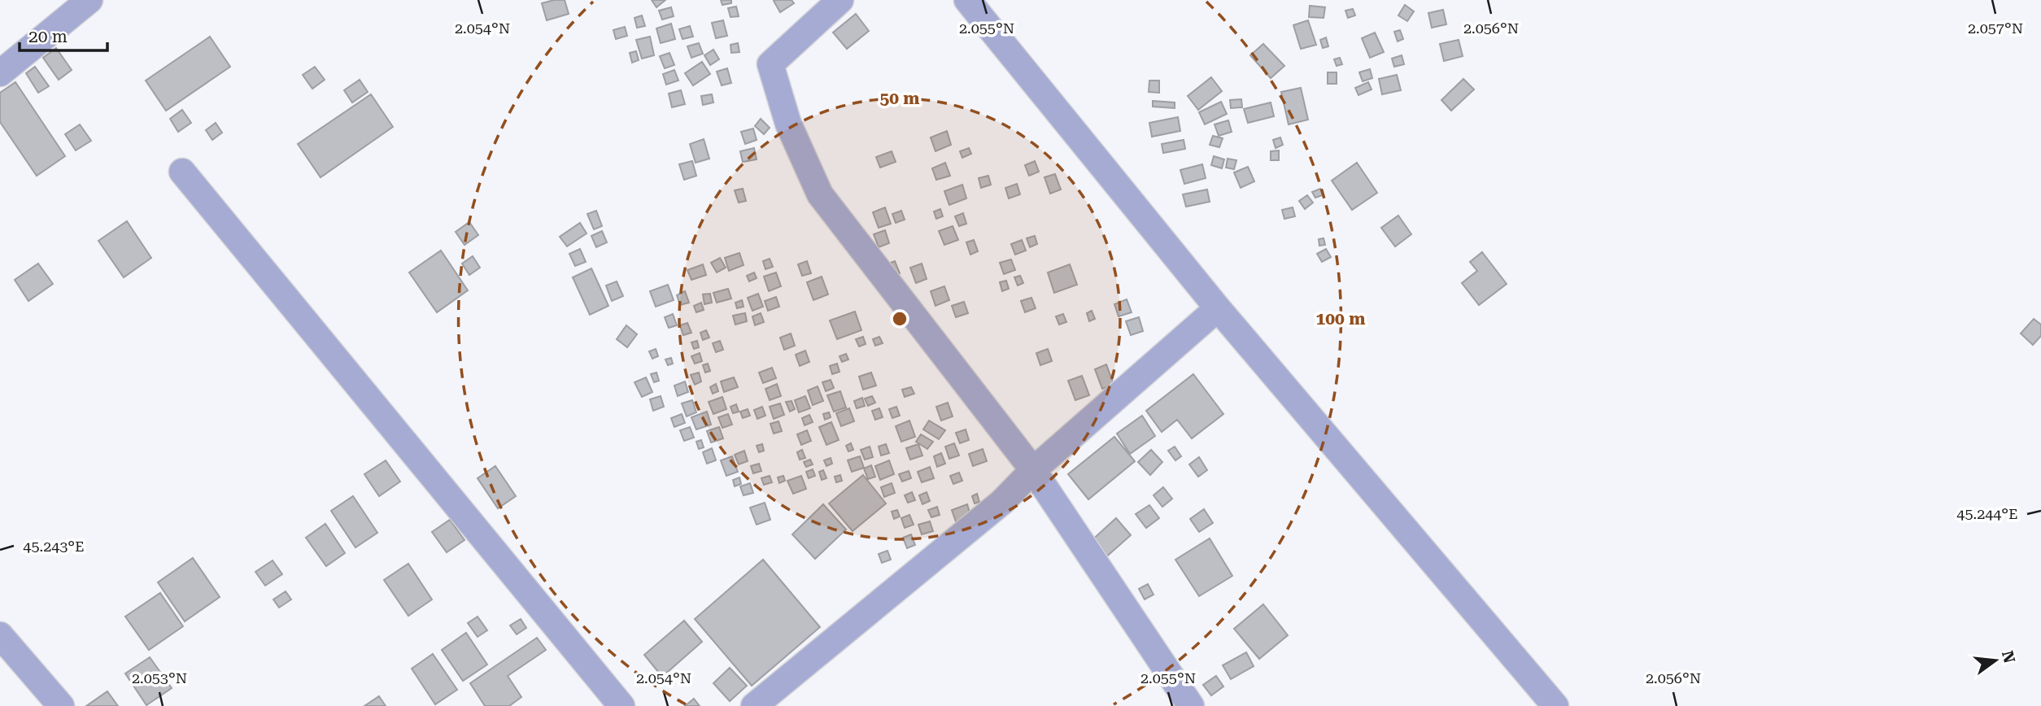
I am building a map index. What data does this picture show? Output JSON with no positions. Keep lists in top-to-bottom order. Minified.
{"scale_bar":"20 m","north":"right","coordinates":["2.054°N","2.055°N","2.056°N","2.057°N","45.244°E","45.243°E","2.053°N"],"rings":["50 m","100 m"]}
